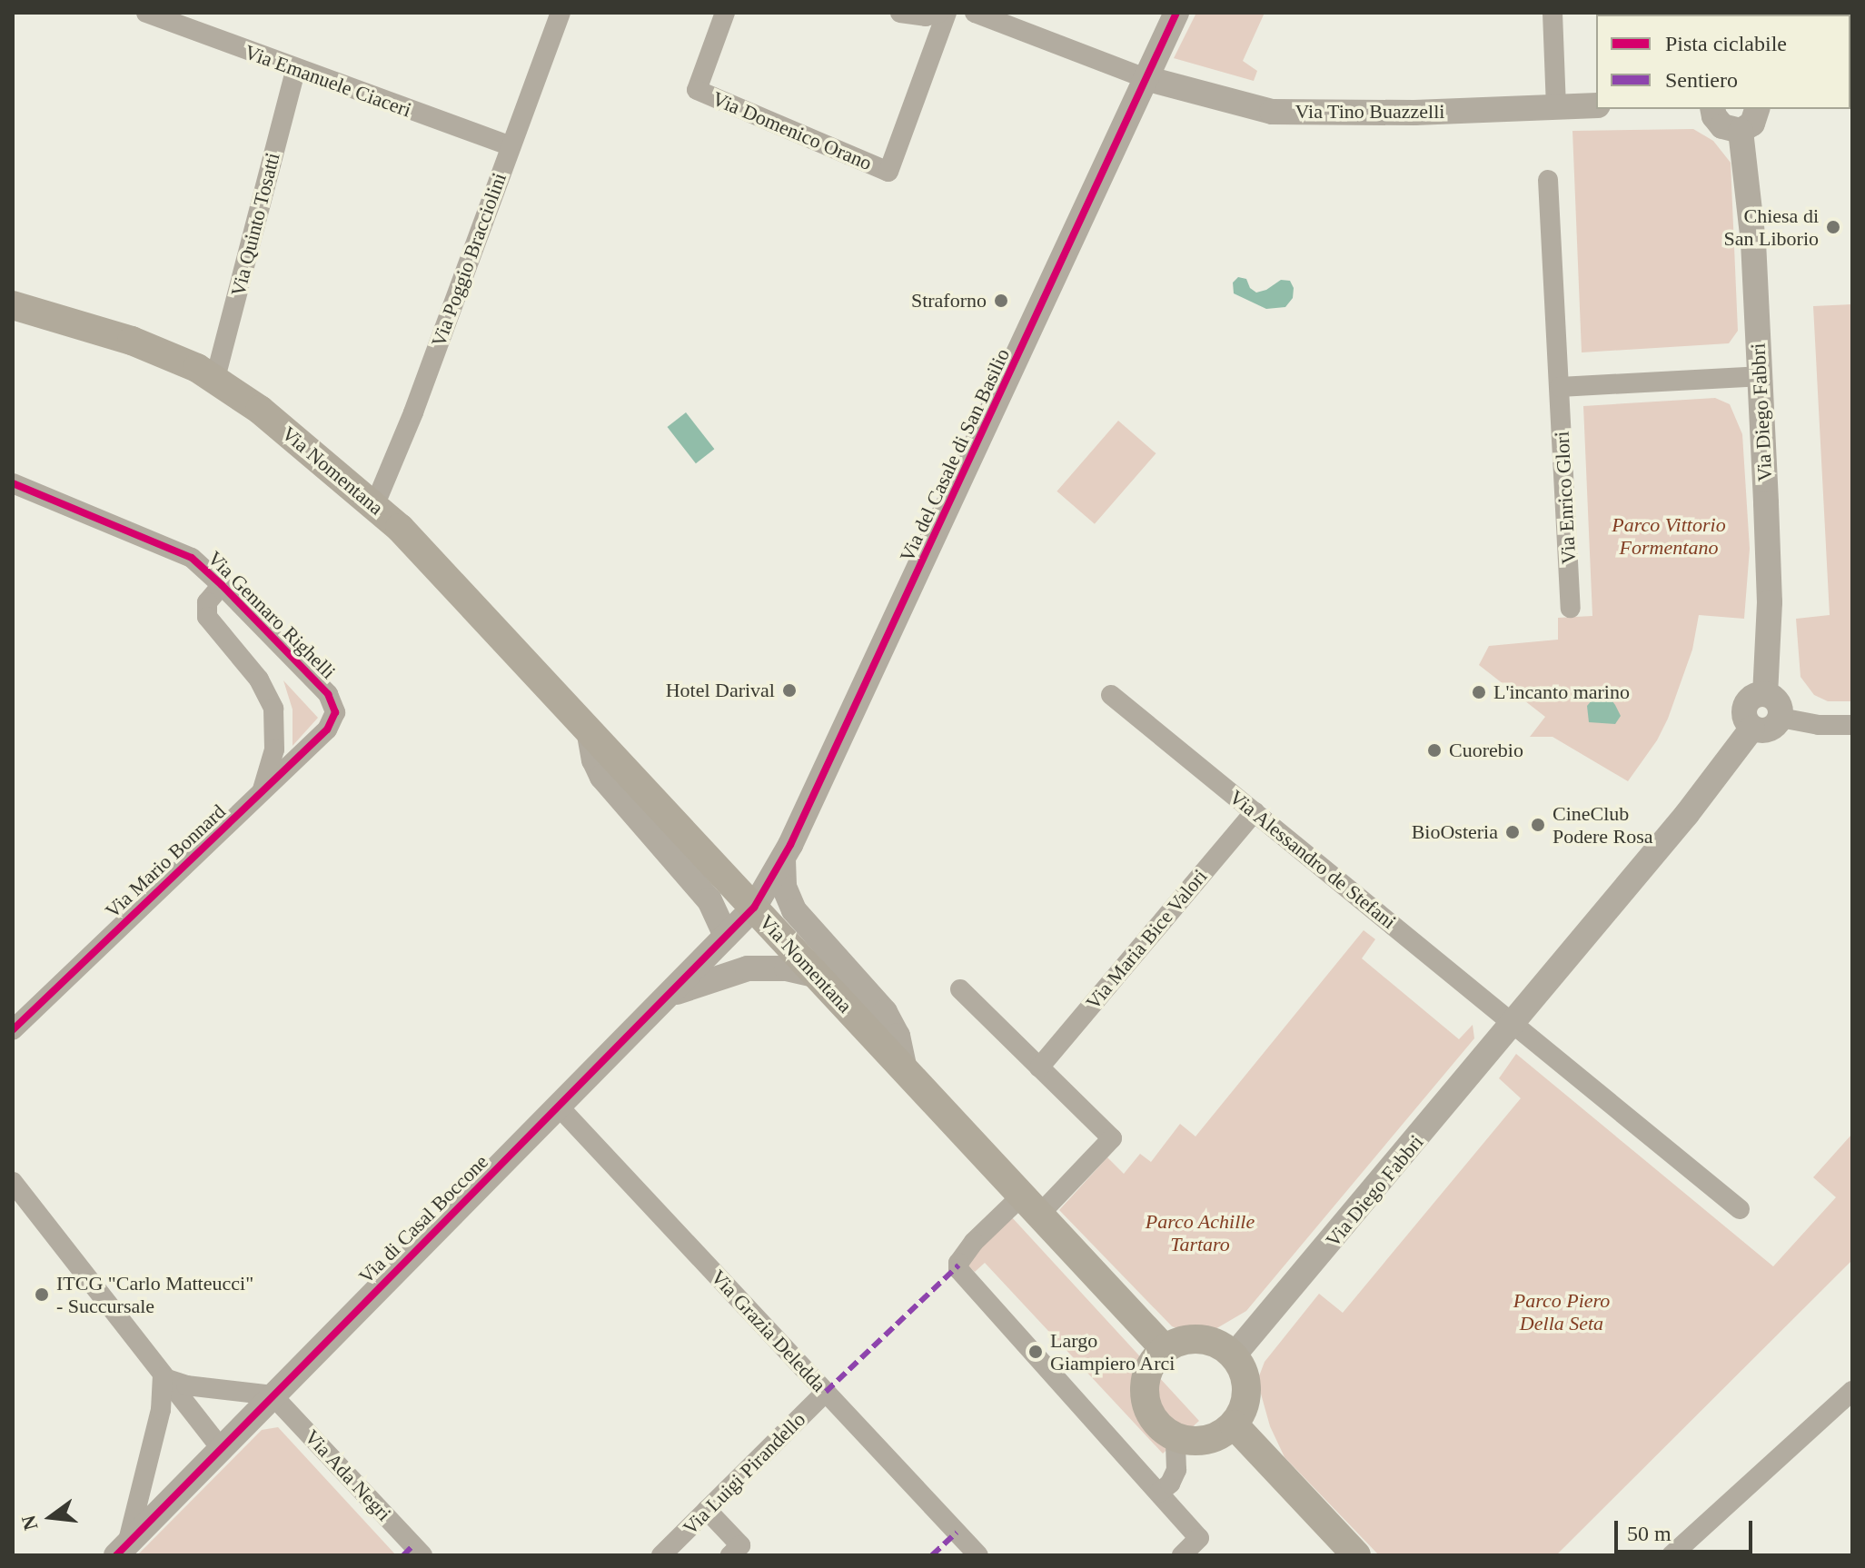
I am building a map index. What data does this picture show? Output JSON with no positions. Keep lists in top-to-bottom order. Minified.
{"streets":{"main road":["Via Nomentana"],"street":["Via Emanuele Ciaceri","Via Tino Buazzelli","Via Domenico Orano","Via Quinto Tosatti","Via Poggio Bracciolini","Via Diego Fabbri","Via del Casale di San Basilio","Via Enrico Glori","Via Gennaro Righelli","Via Alessandro de Stefani","Via Mario Bonnard","Via Maria Bice Valori","Via di Casal Boccone","Via Grazia Deledda","Via Luigi Pirandello","Via Ada Negri"]},"crossings":[["Via Emanuele Ciaceri","Via Quinto Tosatti"],["Via Emanuele Ciaceri","Via Poggio Bracciolini"],["Via Tino Buazzelli","Via del Casale di San Basilio"],["Via Quinto Tosatti","Via Nomentana"],["Via Poggio Bracciolini","Via Nomentana"],["Via Diego Fabbri","Via Nomentana"],["Via Diego Fabbri","Via Alessandro de Stefani"],["Via del Casale di San Basilio","Via Nomentana"],["Via del Casale di San Basilio","Via di Casal Boccone"],["Via Nomentana","Via di Casal Boccone"],["Via Gennaro Righelli","Via Mario Bonnard"],["Via Alessandro de Stefani","Via Maria Bice Valori"],["Via di Casal Boccone","Via Grazia Deledda"],["Via di Casal Boccone","Via Ada Negri"],["Via Grazia Deledda","Via Luigi Pirandello"]],"parks":["Parco Vittorio Formentano","Parco Achille Tartaro","Parco Piero Della Seta"],"places":["Chiesa di San Liborio","Straforno","Hotel Darival","L'incanto marino","Cuorebio","CineClub Podere Rosa","BioOsteria","ITCG \"Carlo Matteucci\" - Succursale","Largo Giampiero Arci"],"legend":["Pista ciclabile","Sentiero"],"scale_bar":"50 m","north":"left"}
